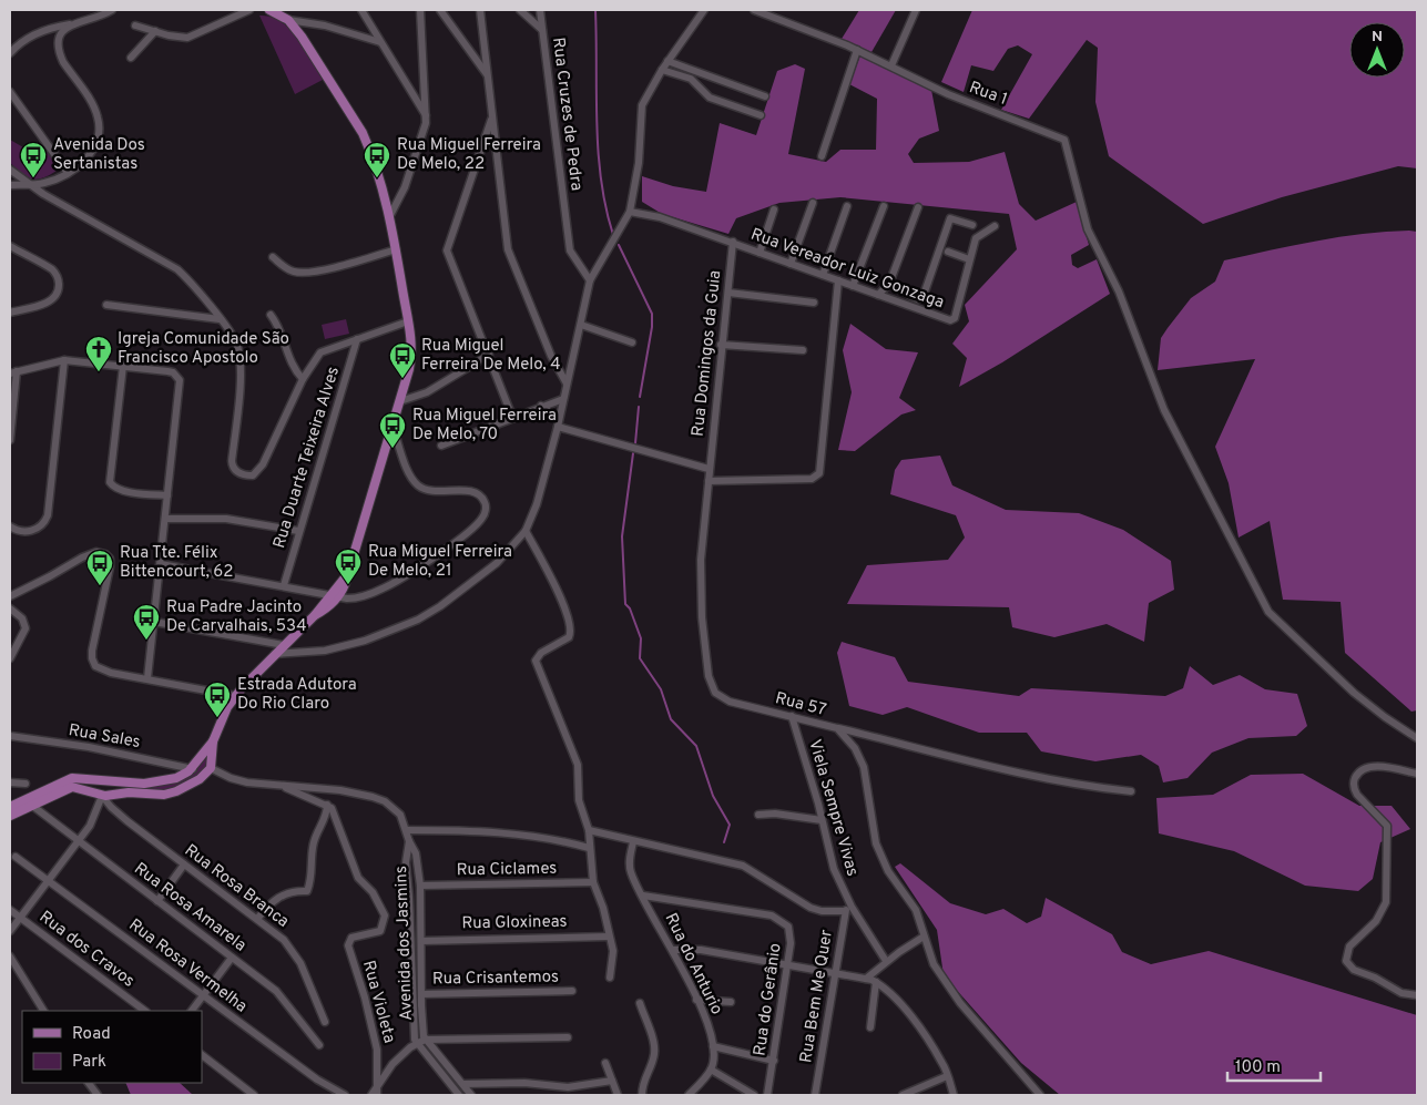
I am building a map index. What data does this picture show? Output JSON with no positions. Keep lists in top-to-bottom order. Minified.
{"streets":{"street":["Rua 1","Rua Cruzes de Pedra","Rua Vereador Luiz Gonzaga","Rua Domingos da Guia","Rua Duarte Teixeira Alves","Rua 57","Rua Sales","Viela Sempre Vivas","Rua Ciclames","Rua Rosa Branca","Rua Rosa Amarela","Rua Gloxineas","Avenida dos Jasmins","Rua dos Cravos","Rua do Anturio","Rua Rosa Vermelha","Rua Crisantemos","Rua Bem Me Quer","Rua do Gerânio","Rua Violeta"]},"crossings":[["Rua Vereador Luiz Gonzaga","Rua Domingos da Guia"],["Rua Domingos da Guia","Rua 57"],["Rua 57","Viela Sempre Vivas"],["Viela Sempre Vivas","Rua Bem Me Quer"],["Rua Ciclames","Avenida dos Jasmins"],["Rua Gloxineas","Avenida dos Jasmins"],["Avenida dos Jasmins","Rua Crisantemos"],["Rua do Anturio","Rua do Gerânio"]],"places":{"bus stop":["Avenida Dos Sertanistas","Rua Miguel Ferreira De Melo, 22","Rua Miguel Ferreira De Melo, 4","Rua Miguel Ferreira De Melo, 70","Rua Miguel Ferreira De Melo, 21","Rua Tte. Félix Bittencourt, 62","Rua Padre Jacinto De Carvalhais, 534","Estrada Adutora Do Rio Claro"],"church":["Igreja Comunidade São Francisco Apostolo"]},"legend":["Road","Park"],"scale_bar":"100 m","north":"top"}
